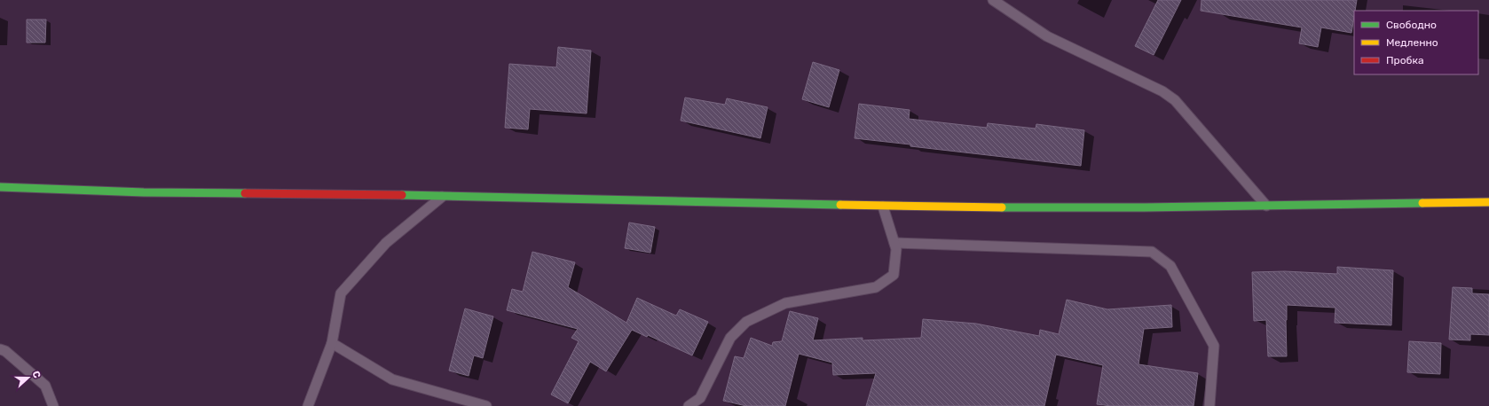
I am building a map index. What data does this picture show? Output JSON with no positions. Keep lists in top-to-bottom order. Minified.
{"legend":["Свободно","Медленно","Пробка"],"north":"right"}
